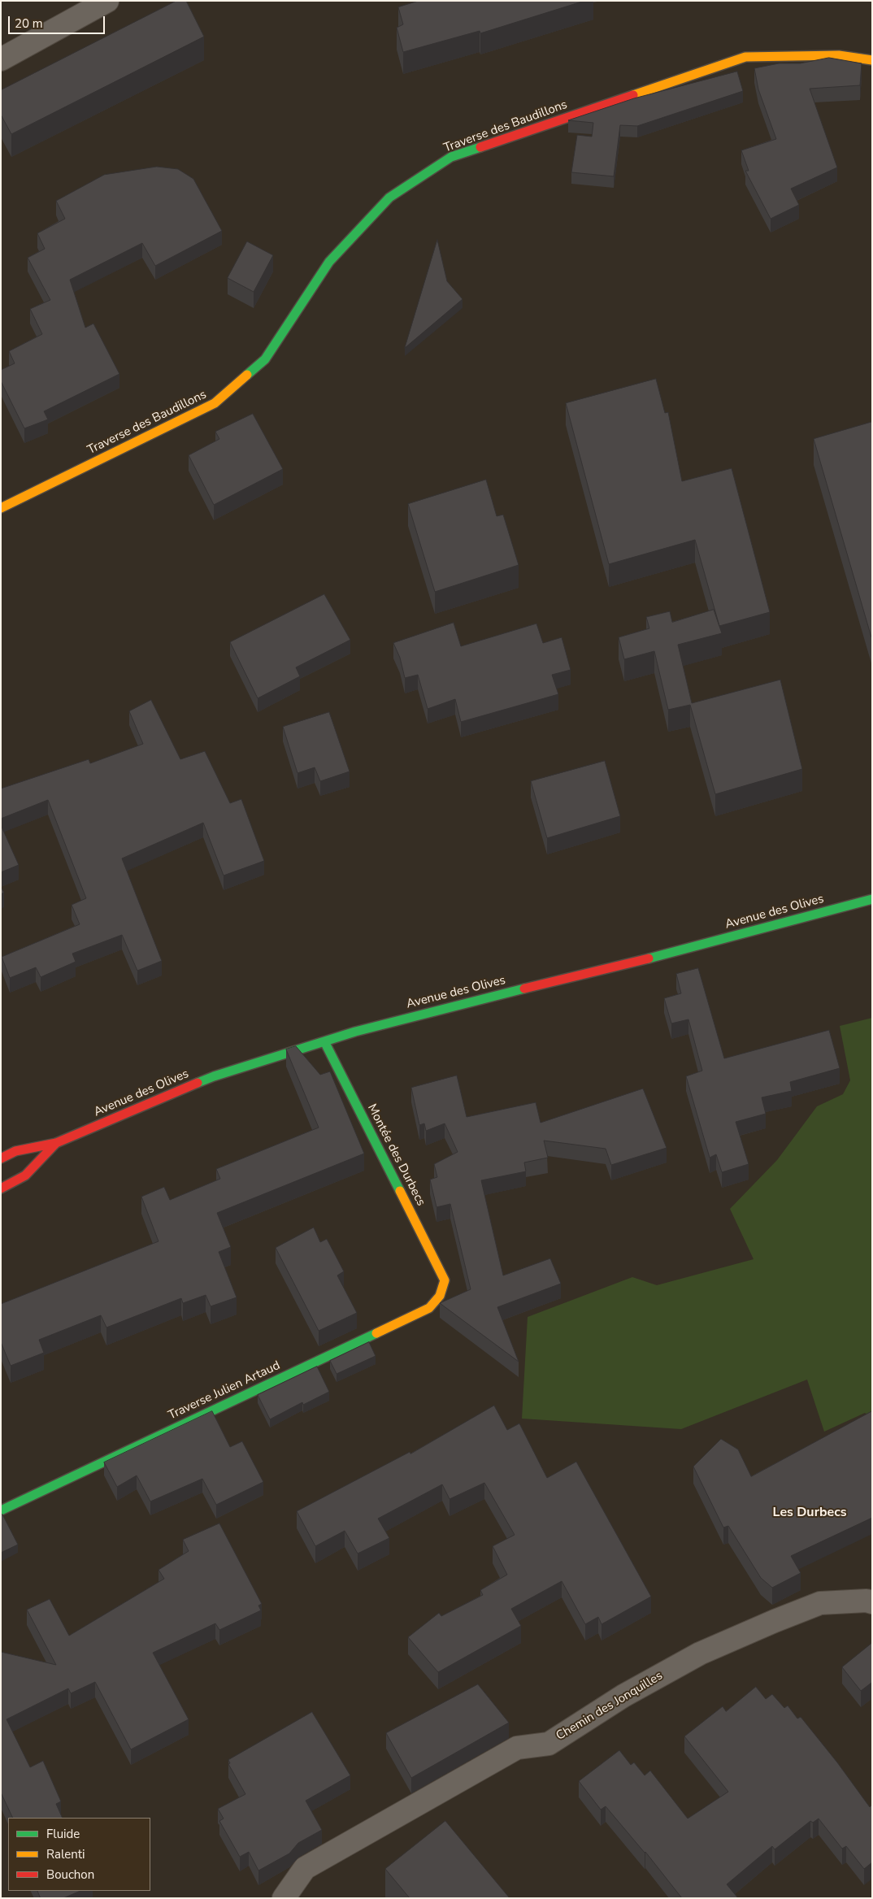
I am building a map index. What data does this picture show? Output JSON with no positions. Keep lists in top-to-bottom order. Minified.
{"streets":{"street":["Traverse des Baudillons","Avenue des Olives","Montée des Durbecs","Traverse Julien Artaud","Chemin des Jonquilles"]},"crossings":[["Avenue des Olives","Montée des Durbecs"],["Montée des Durbecs","Traverse Julien Artaud"]],"districts":["Les Durbecs"],"legend":["Fluide","Ralenti","Bouchon"],"scale_bar":"20 m"}
